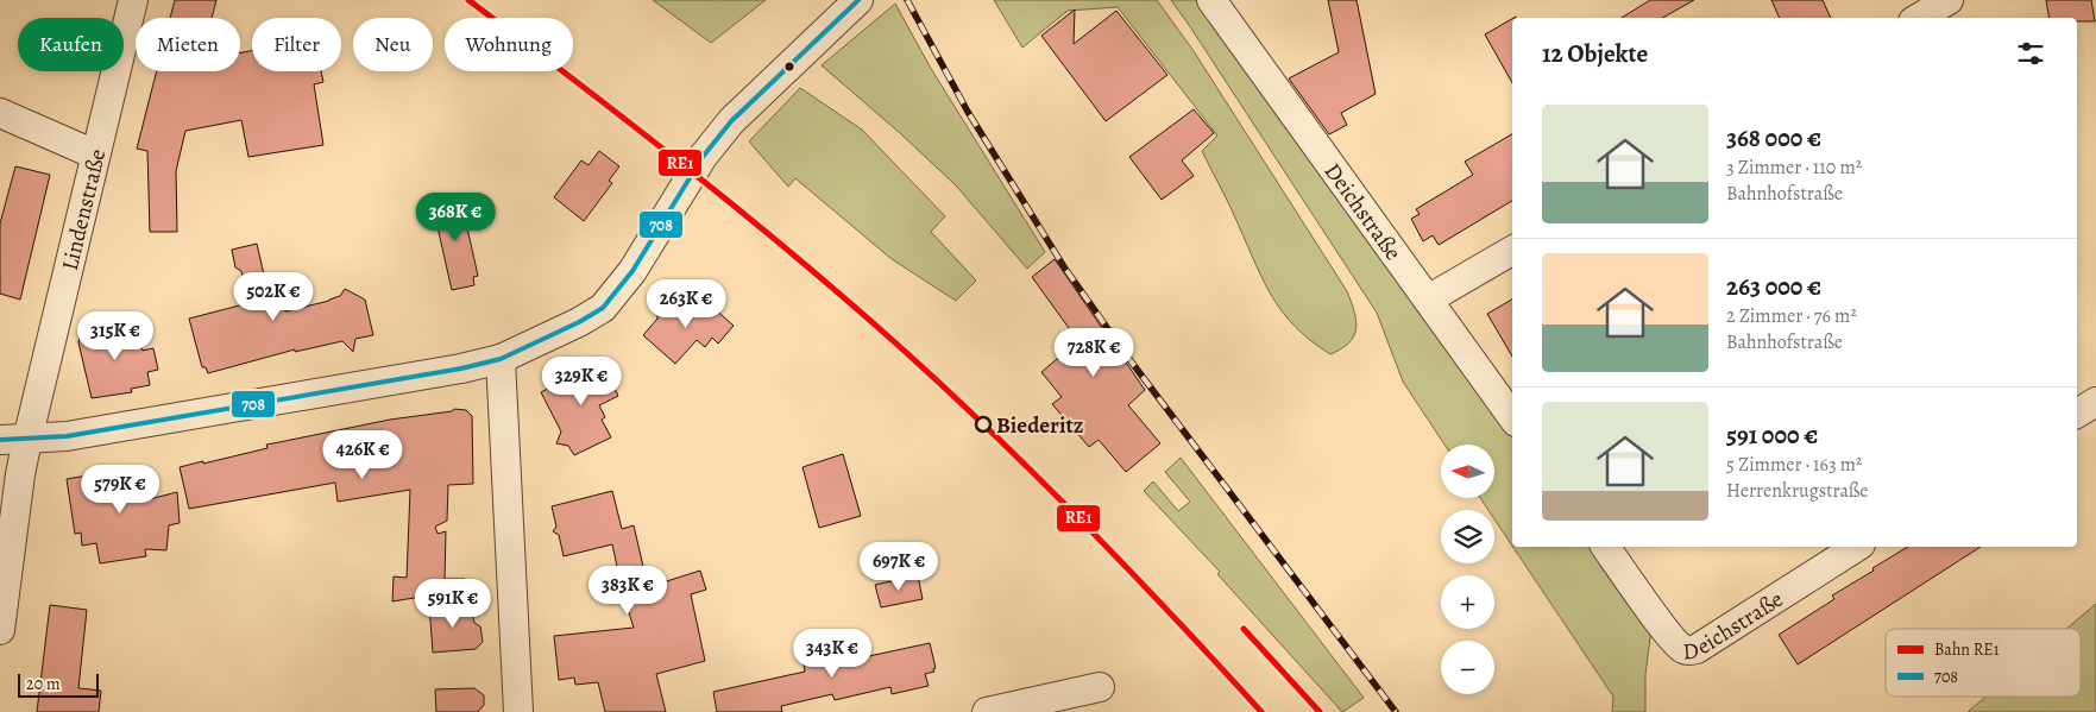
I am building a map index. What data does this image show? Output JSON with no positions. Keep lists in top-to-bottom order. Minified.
{"streets":{"street":["Lindenstraße","Deichstraße"]},"places":["Biederitz"],"lines":["rail line RE1","transit line 708"],"legend":["Bahn RE1","708"],"scale_bar":"20 m","north":"left","page":{"chip":["Kaufen","Mieten","Filter","Neu","Wohnung"],"heading":"12 Objekte","list":[{"name":"368 000 €","note":"3 Zimmer · 110 m² · Bahnhofstraße"},{"name":"263 000 €","note":"2 Zimmer · 76 m² · Bahnhofstraße"},{"name":"591 000 €","note":"5 Zimmer · 163 m² · Herrenkrugstraße"}],"price":["368K €","502K €","263K €","315K €","728K €","329K €","426K €","579K €","697K €","383K €","591K €","343K €"],"map_buttons":["+","−"],"scale":"20 m"}}
